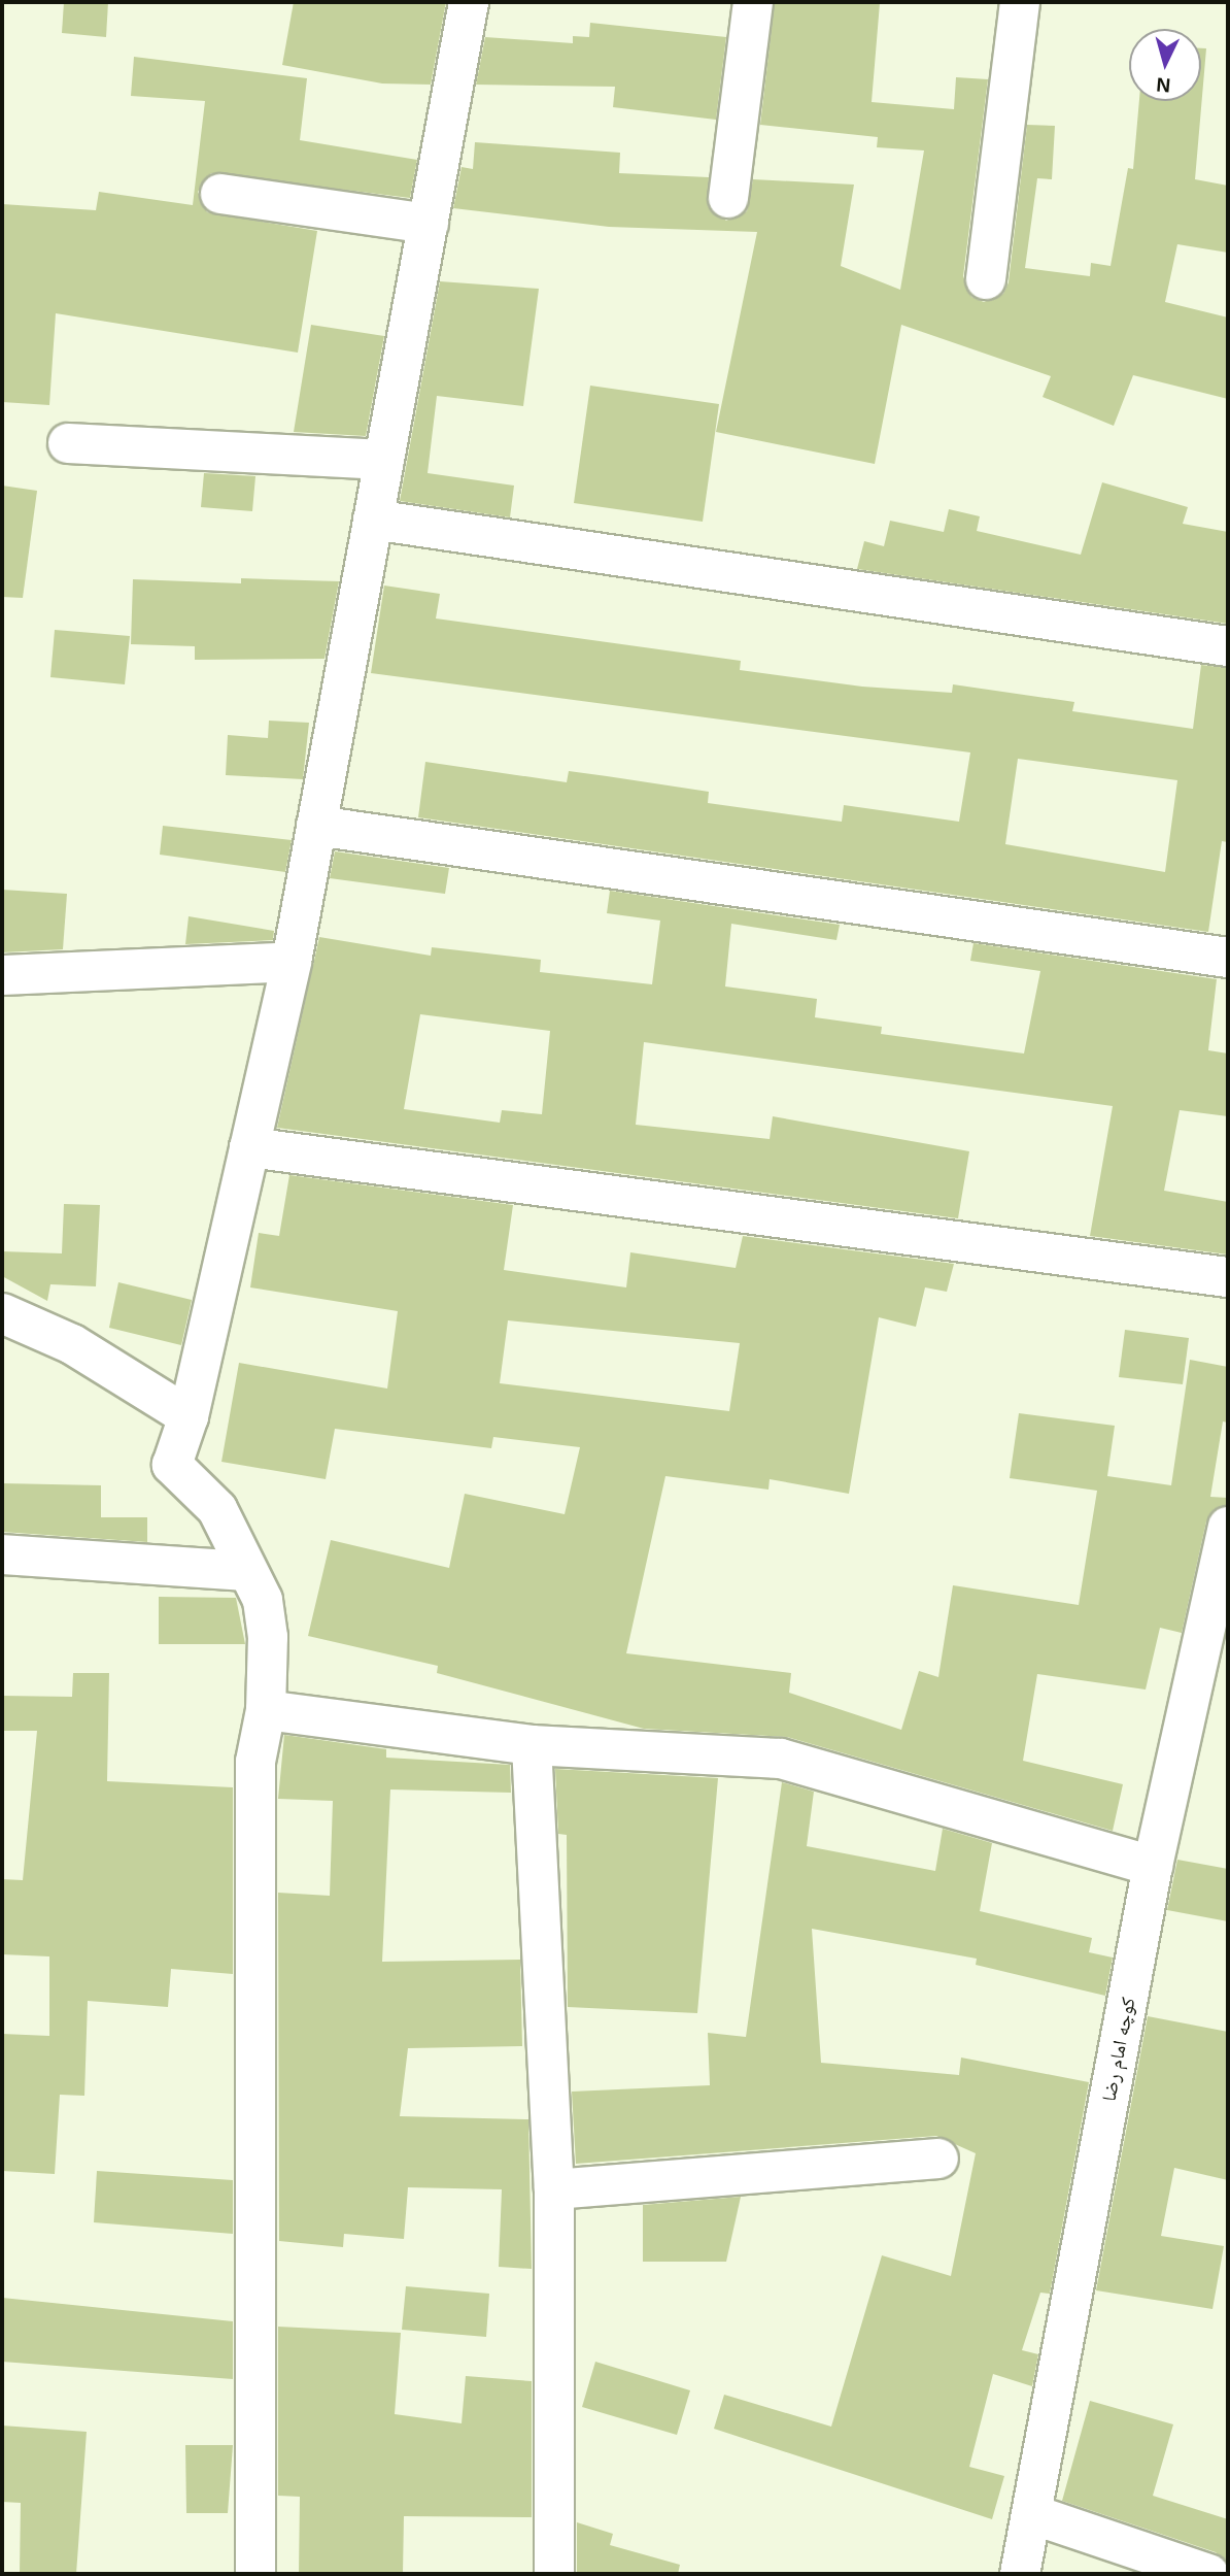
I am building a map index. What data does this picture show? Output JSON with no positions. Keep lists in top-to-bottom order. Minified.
{"streets":{"street":["کوچه امام رضا"]},"north":"bottom"}
